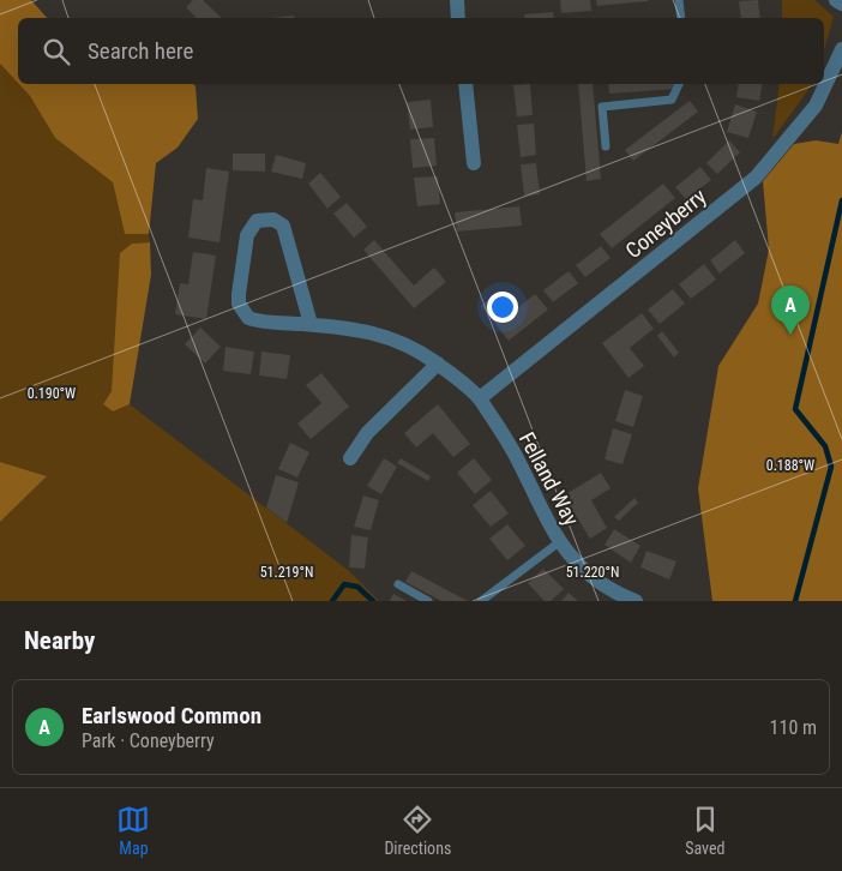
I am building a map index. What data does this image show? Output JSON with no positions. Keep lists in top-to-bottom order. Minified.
{"streets":{"street":["Coneyberry","Felland Way"]},"crossings":[["Coneyberry","Felland Way"]],"page":{"search":"Search here","pins":"A","heading":"Nearby","list":[{"mark":"A","name":"Earlswood Common","note":"Park · Coneyberry","value":"110 m"}],"nav":["Map","Directions","Saved"]},"coordinates":["0.190°W","0.188°W","51.219°N","51.220°N"]}
